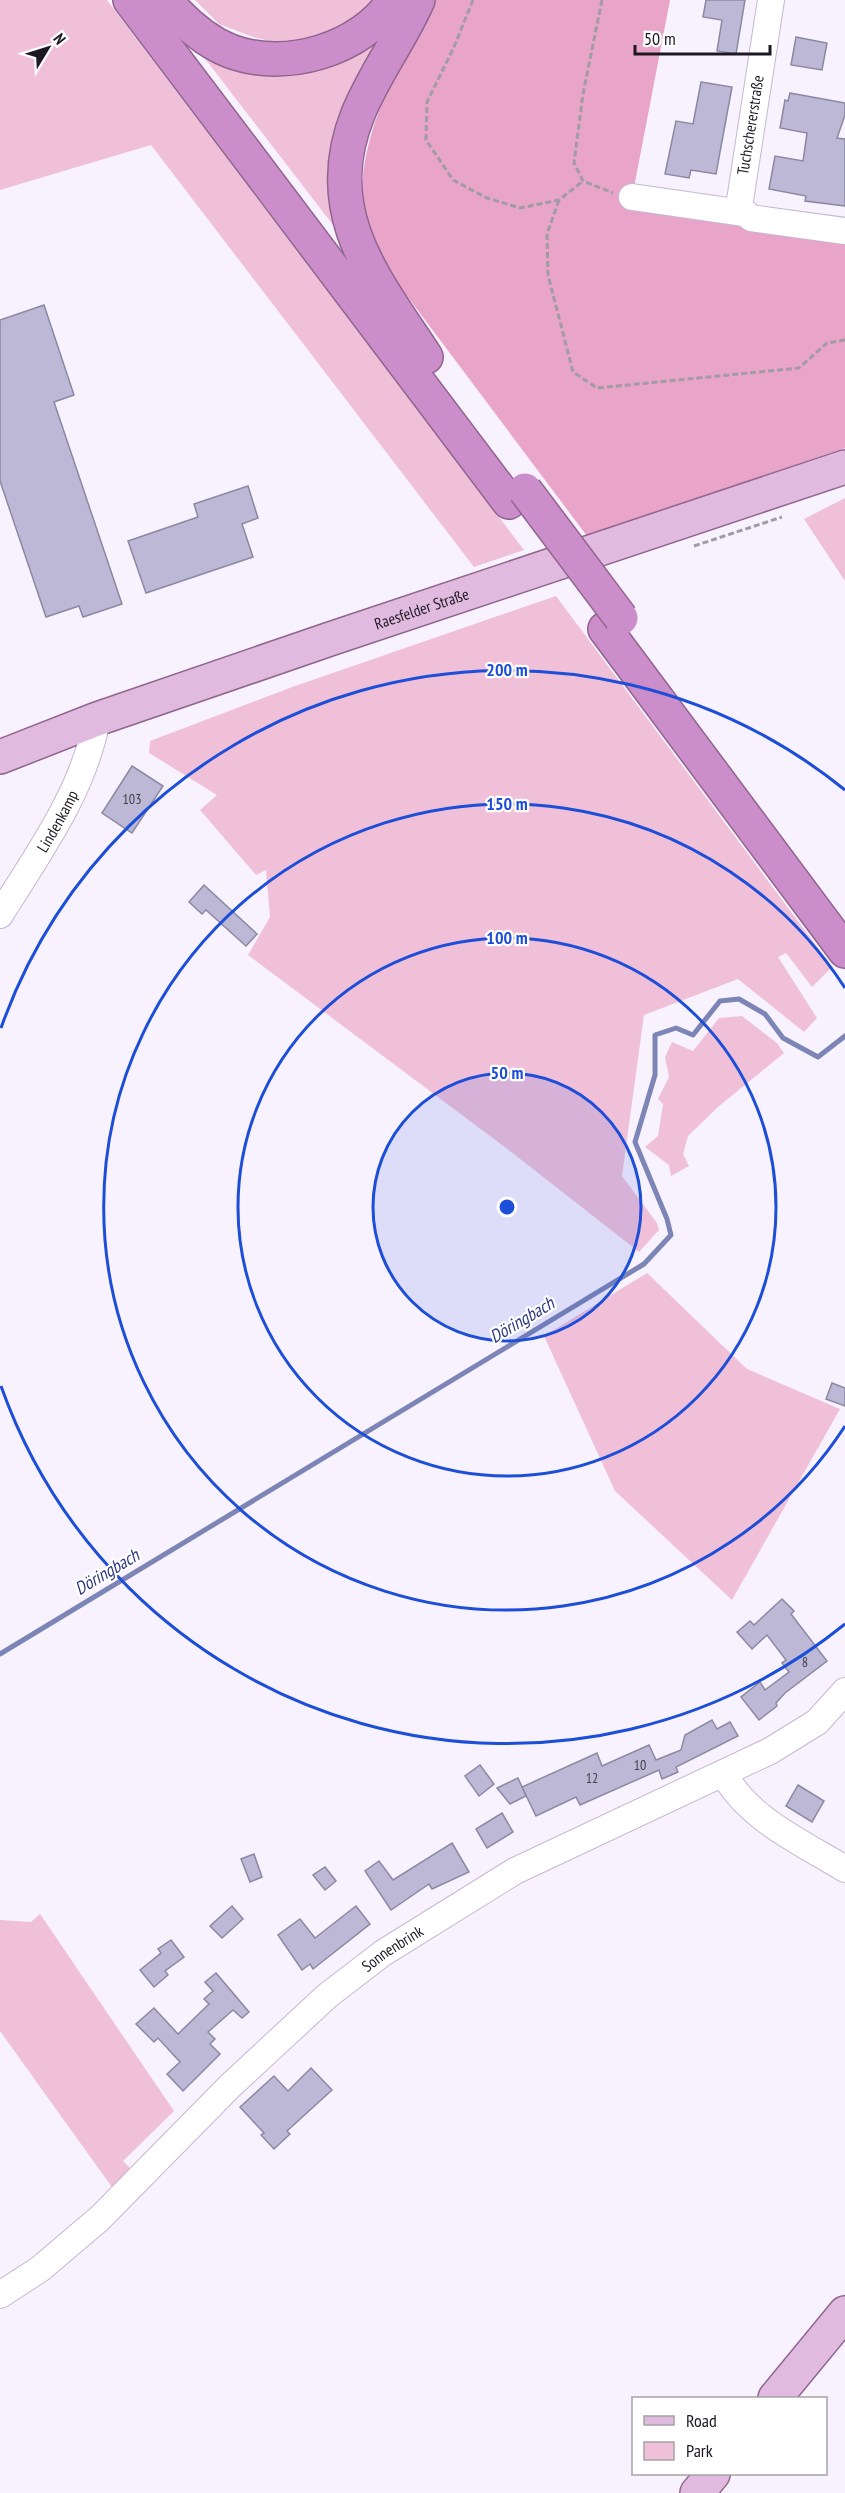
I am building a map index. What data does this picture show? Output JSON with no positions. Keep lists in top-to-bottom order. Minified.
{"streets":{"main road":["Raesfelder Straße"],"street":["Tuchschererstraße","Lindenkamp","Sonnenbrink"]},"crossings":[["Raesfelder Straße","Lindenkamp"]],"water":["Döringbach"],"house_numbers":["103","8","10","12"],"legend":["Road","Park"],"scale_bar":"50 m","north":"top right","rings":["200 m","150 m","100 m","50 m"]}
